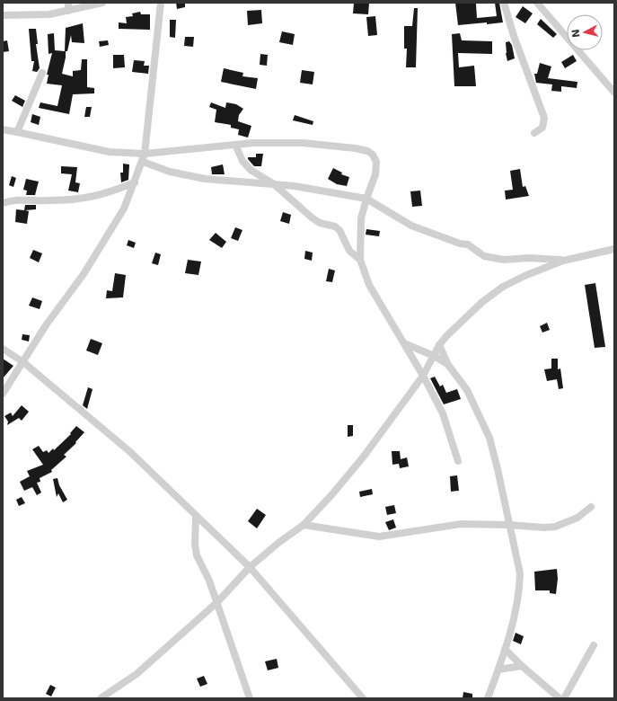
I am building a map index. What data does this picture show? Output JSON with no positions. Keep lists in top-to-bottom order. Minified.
{"north":"left"}
